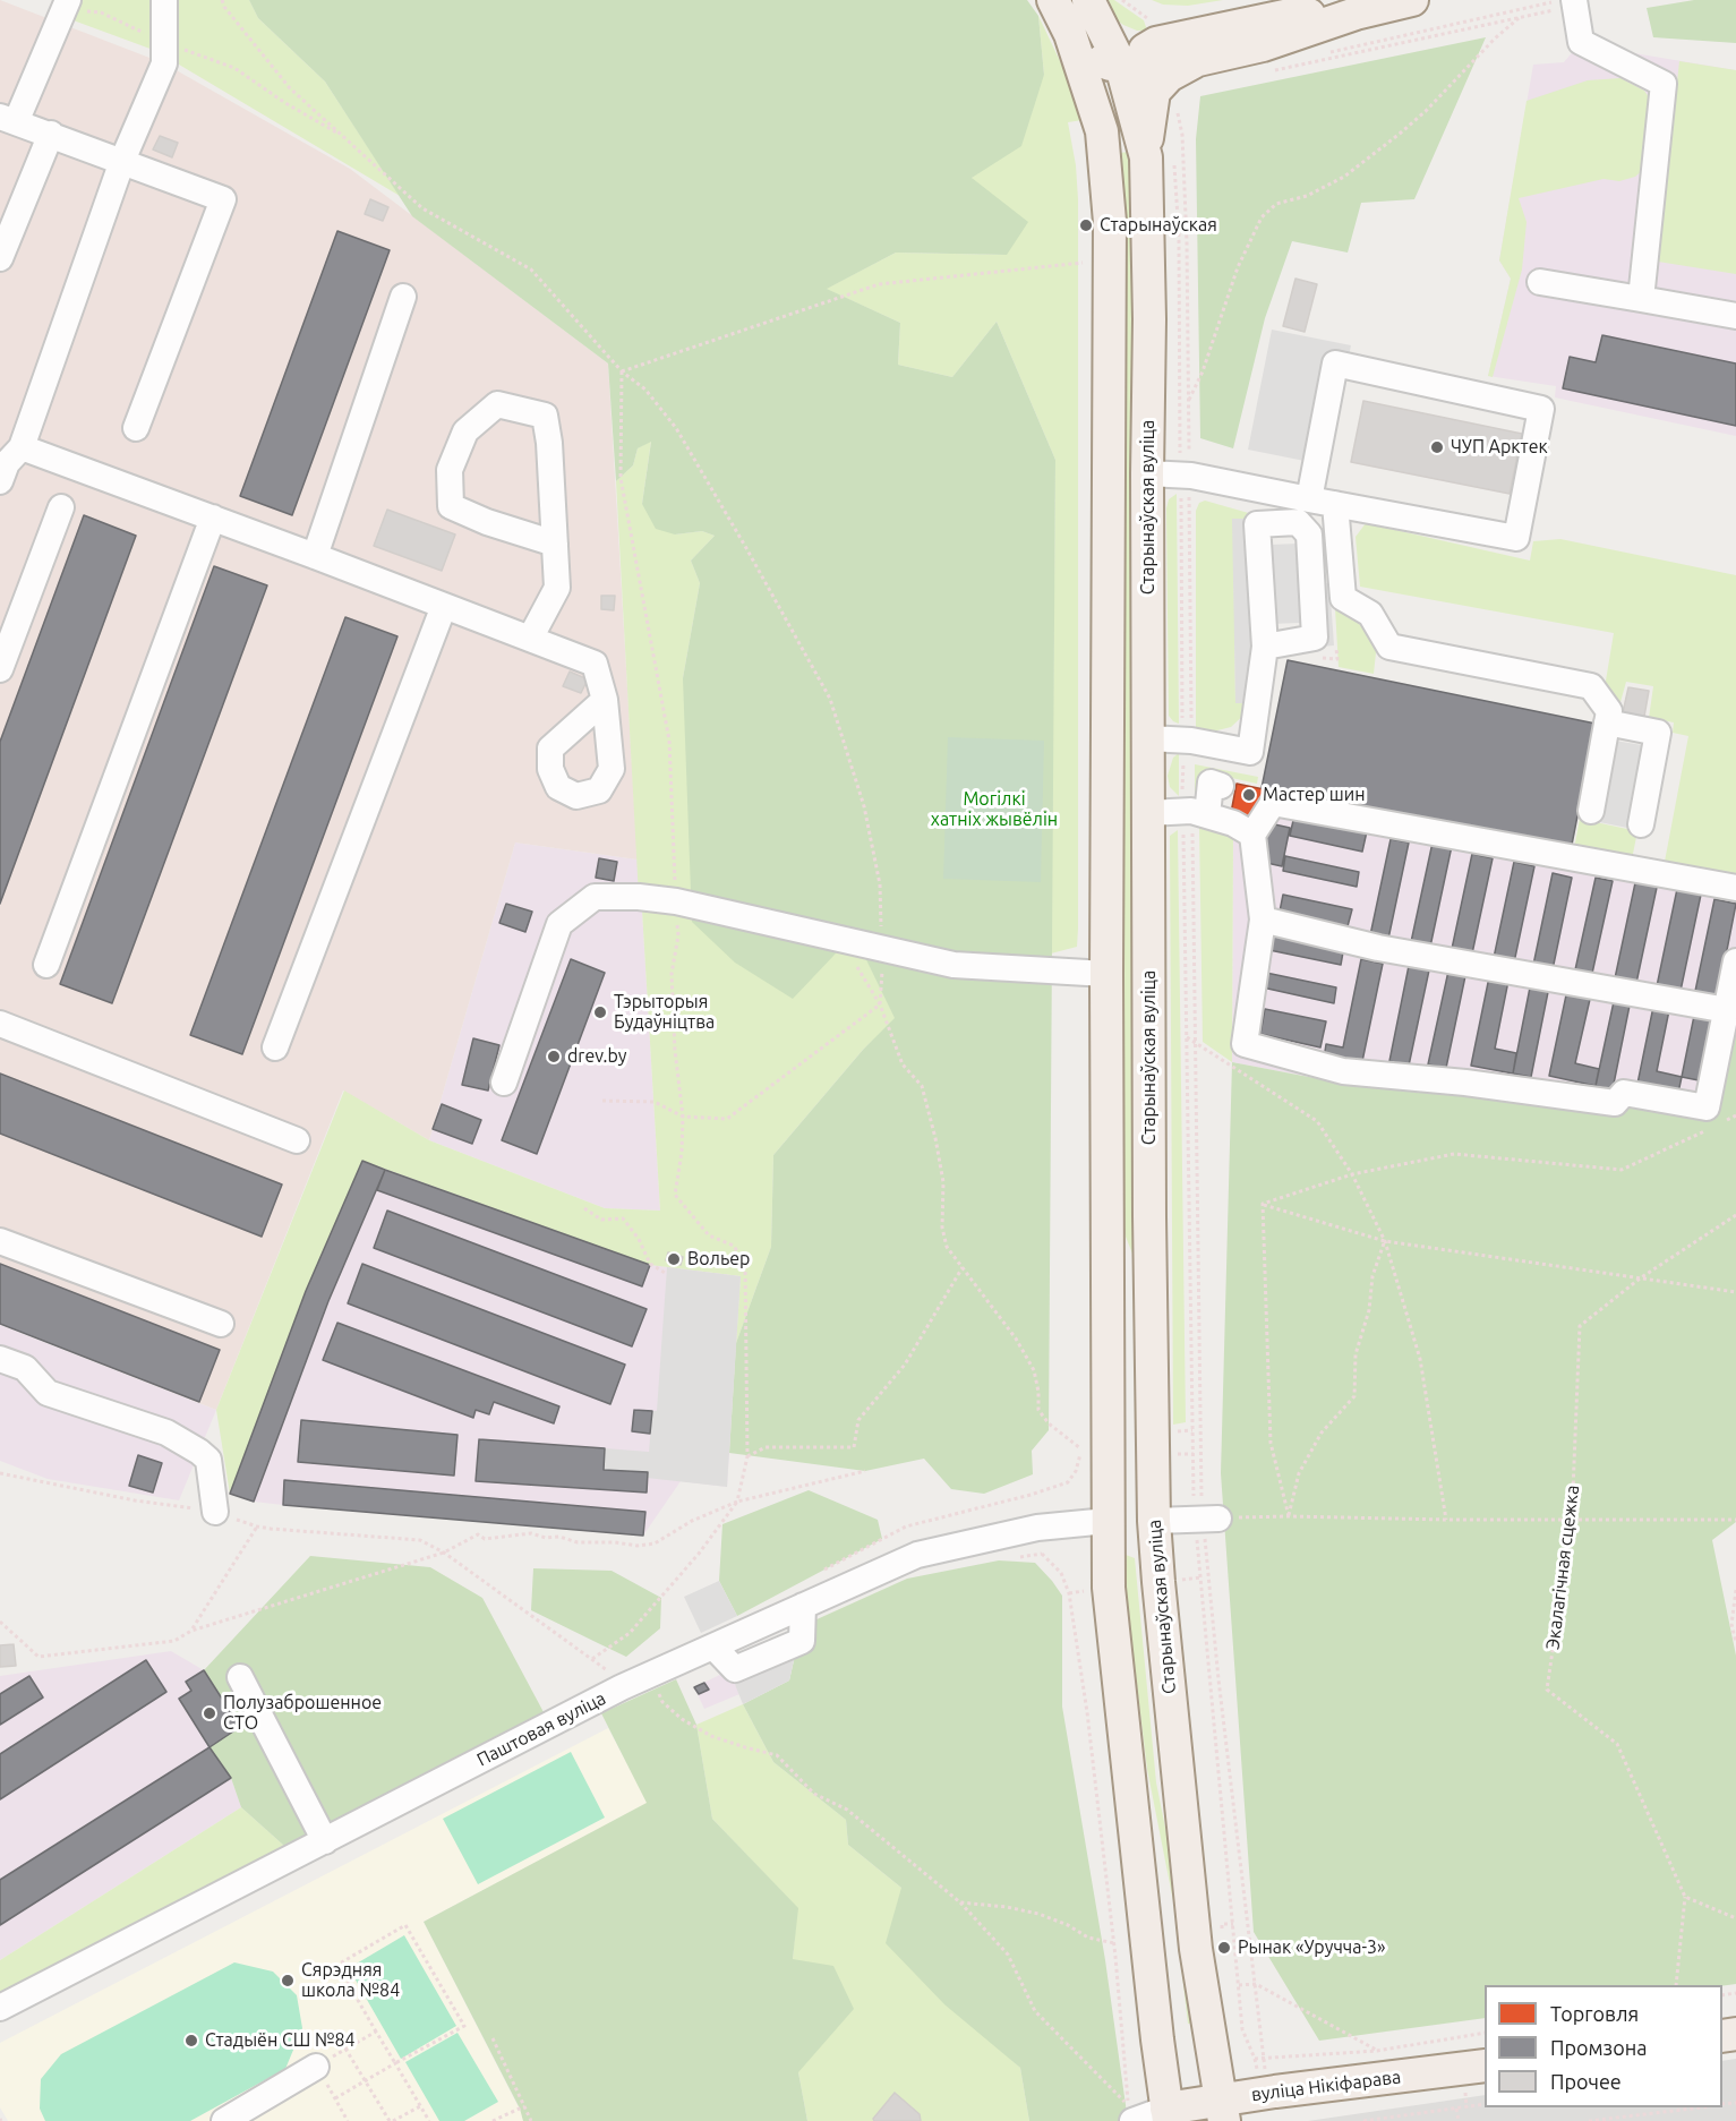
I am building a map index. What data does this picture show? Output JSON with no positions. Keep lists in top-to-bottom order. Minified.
{"streets":{"main road":["Старынаўская вуліца","вуліца Нікіфарава"],"street":["Паштовая вуліца"],"path":["Экалагічная сцежка"]},"crossings":[["Старынаўская вуліца","Паштовая вуліца"],["Старынаўская вуліца","вуліца Нікіфарава"]],"parks":["Могілкі хатніх жывёлін"],"places":["Старынаўская","ЧУП Арктек","Мастер шин","Тэрыторыя Будаўніцтва","drev.by","Вольер","Полузаброшенное СТО","Рынак «Уручча-3»","Сярэдняя школа №84","Стадыён СШ №84"],"legend":["Торговля","Промзона","Прочее"]}
